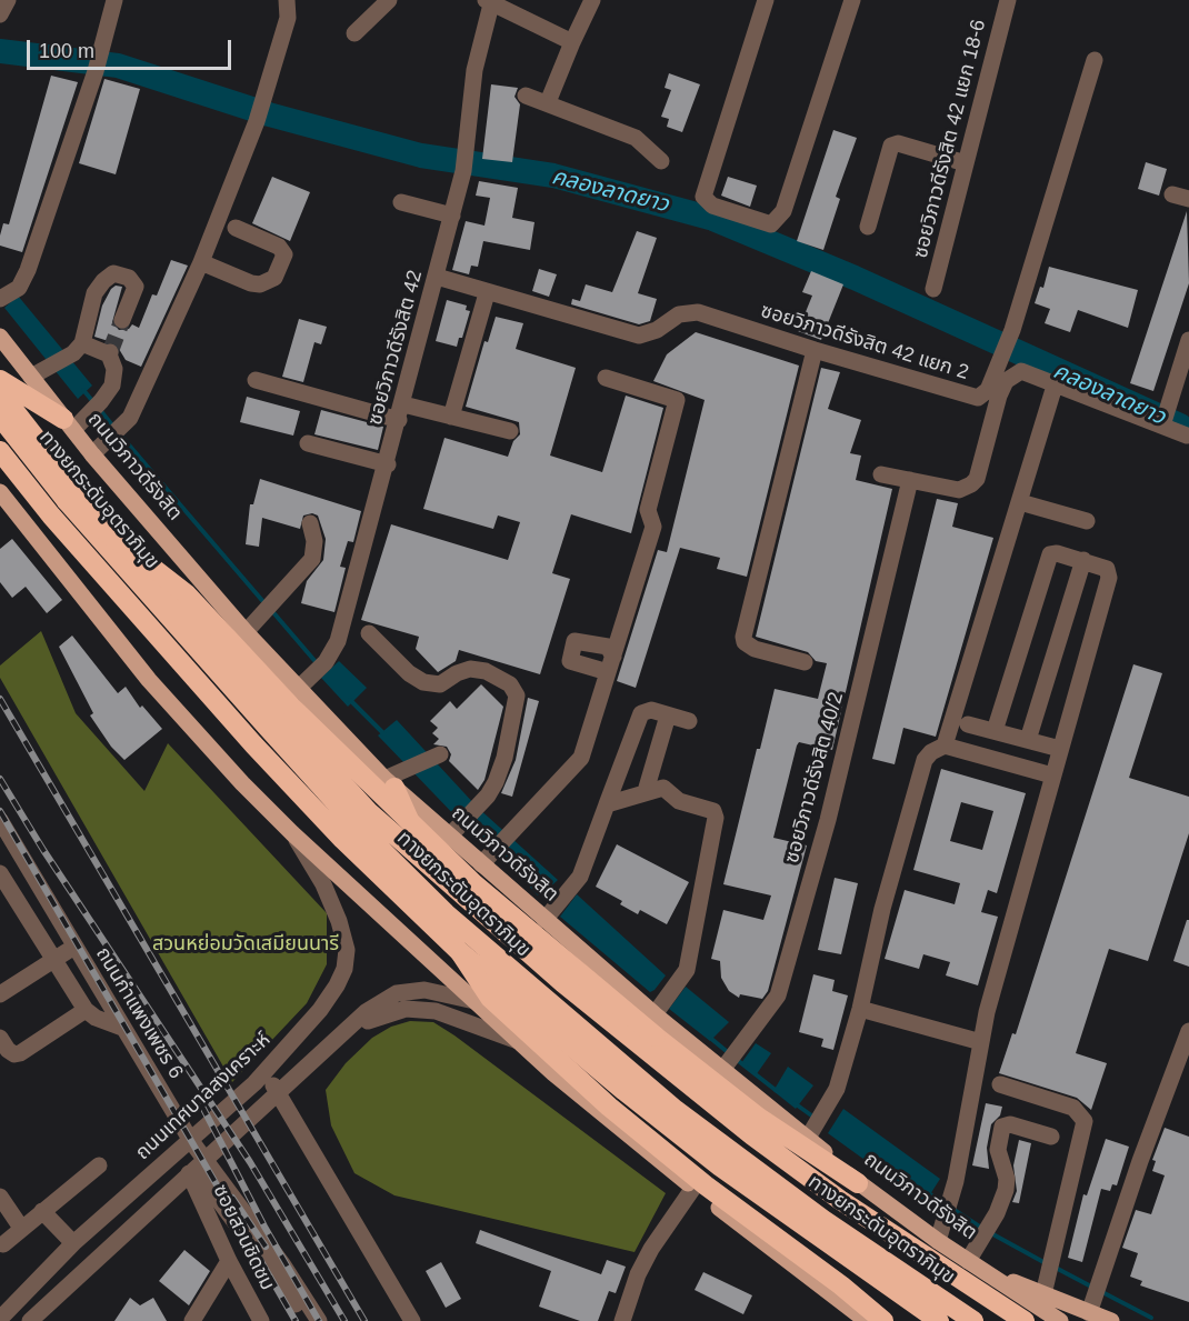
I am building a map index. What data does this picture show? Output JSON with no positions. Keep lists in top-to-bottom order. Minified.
{"streets":{"highway":["ทางยกระดับอุตราภิมุข"],"main road":["ถนนวิภาวดีรังสิต"],"street":["ซอยวิภาวดีรังสิต 42 แยก 18-6","ซอยวิภาวดีรังสิต 42 แยก 2","ซอยวิภาวดีรังสิต 42","ซอยวิภาวดีรังสิต 40/2","ถนนกำแพงเพชร 6","ถนนเทศบาลสงเคราะห์","ซอยสวนชิดชม"]},"crossings":[["ซอยวิภาวดีรังสิต 42 แยก 2","ซอยวิภาวดีรังสิต 42"],["ซอยวิภาวดีรังสิต 42","ถนนวิภาวดีรังสิต"],["ถนนวิภาวดีรังสิต","ซอยวิภาวดีรังสิต 40/2"],["ถนนกำแพงเพชร 6","ถนนเทศบาลสงเคราะห์"],["ถนนกำแพงเพชร 6","ซอยสวนชิดชม"]],"water":["คลองลาดยาว"],"parks":["สวนหย่อมวัดเสมียนนารี"],"scale_bar":"100 m"}
